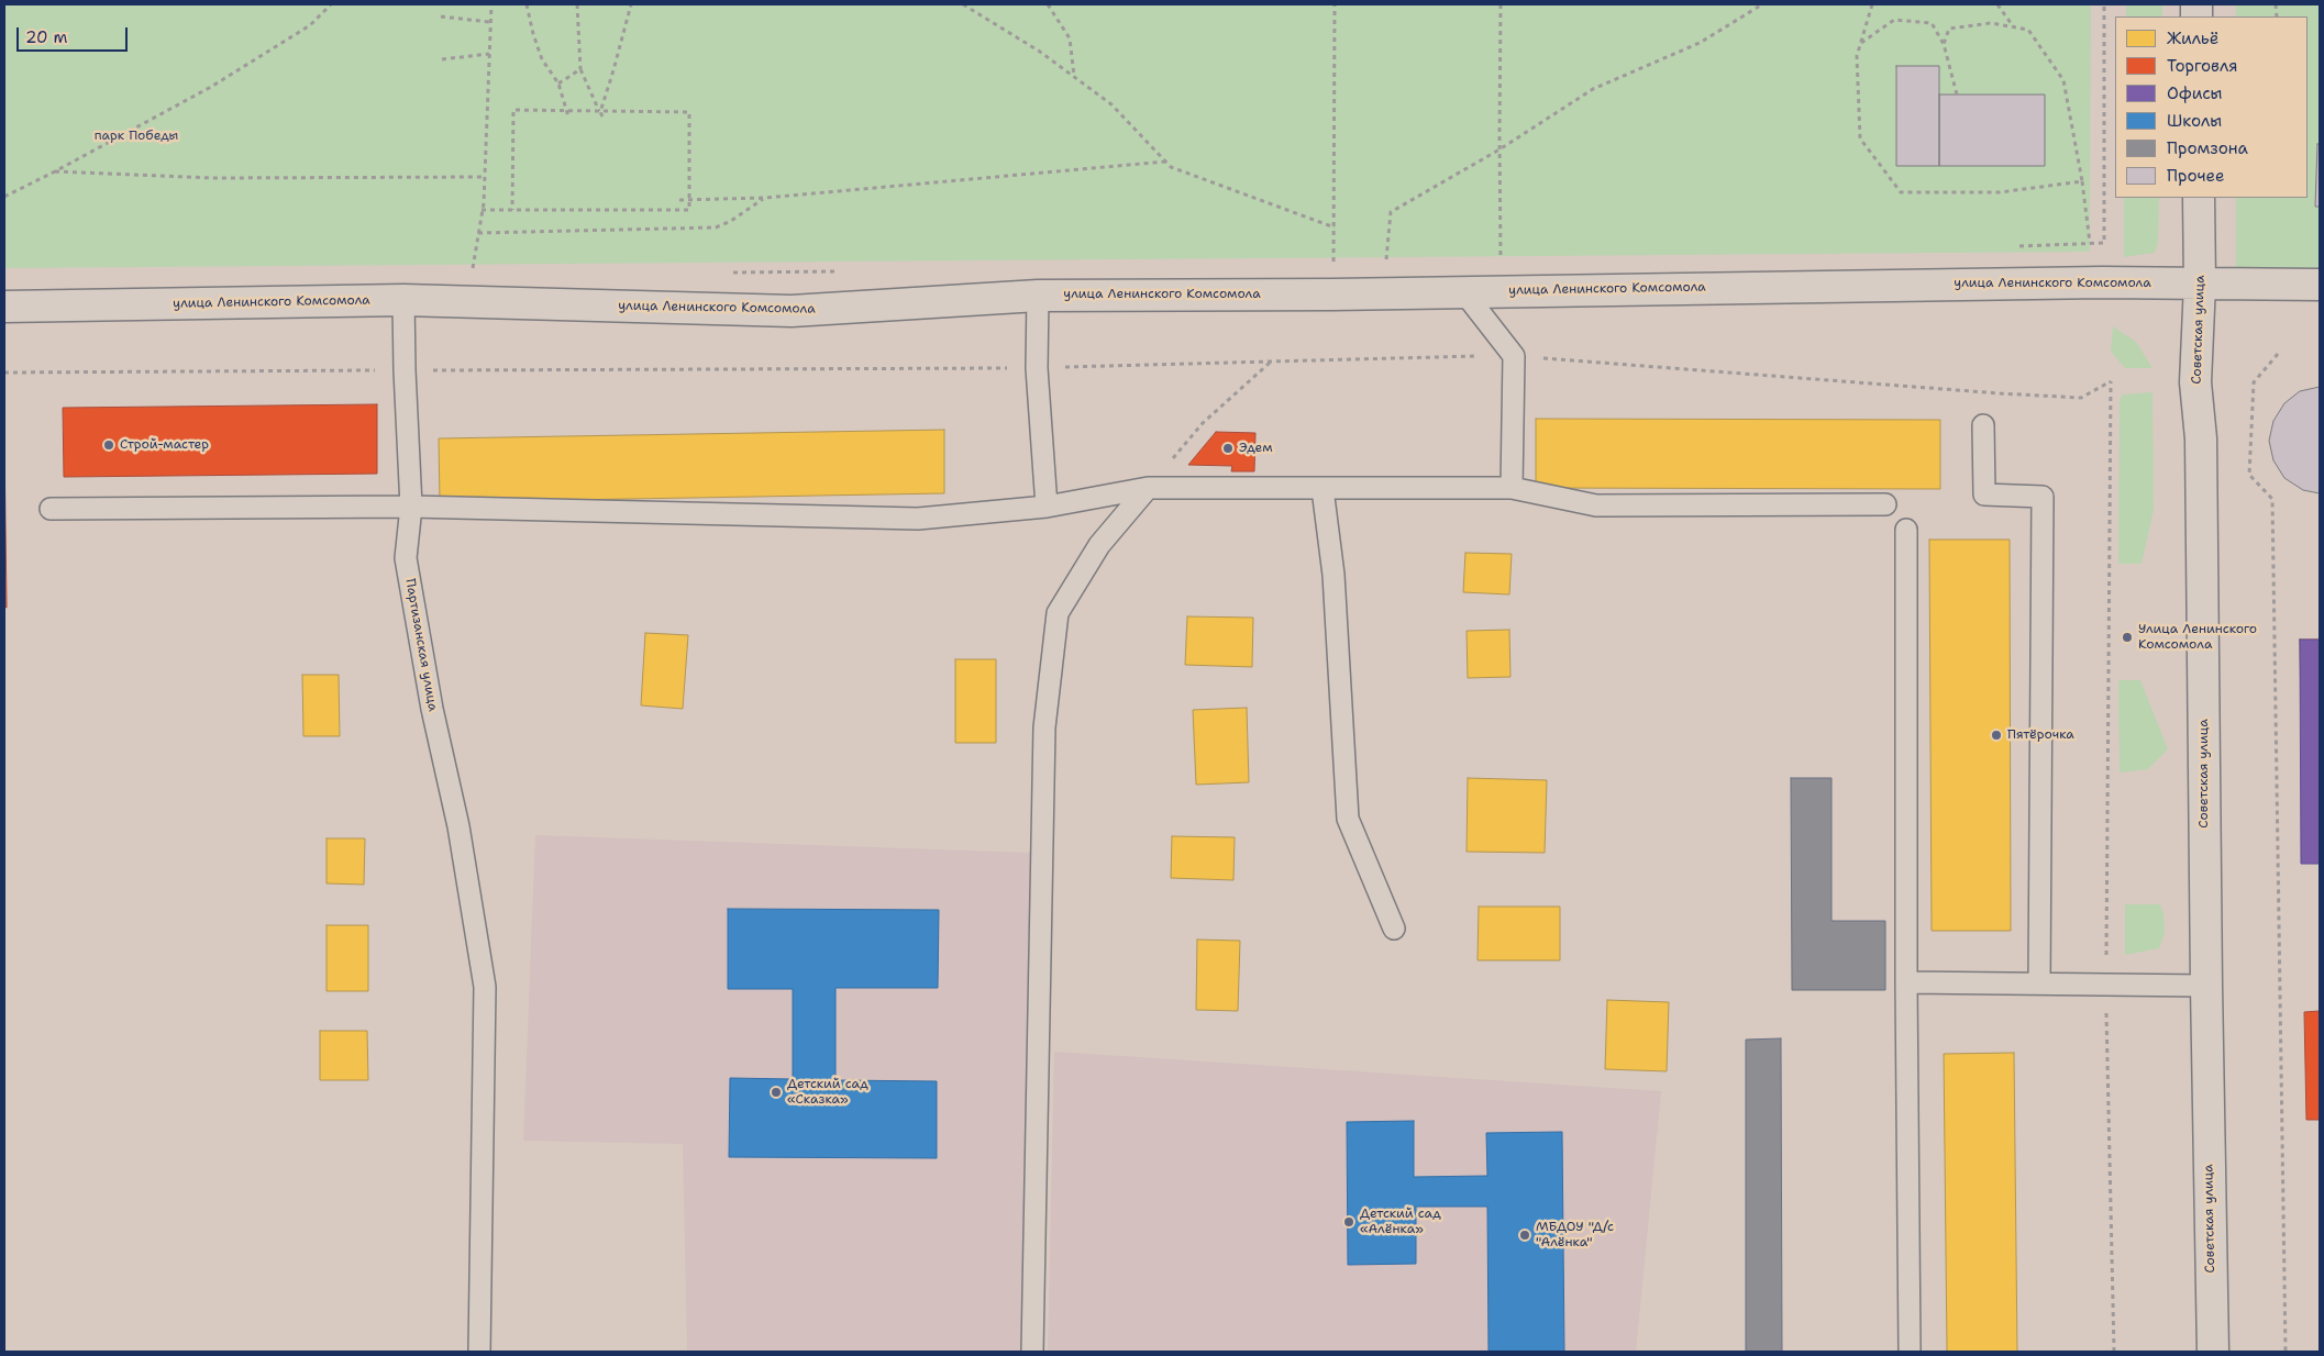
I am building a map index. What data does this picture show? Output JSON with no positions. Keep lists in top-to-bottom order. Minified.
{"streets":{"street":["улица Ленинского Комсомола","Советская улица"],"lane":["Партизанская улица"]},"crossings":[["улица Ленинского Комсомола","Советская улица"],["улица Ленинского Комсомола","Партизанская улица"]],"parks":["парк Победы"],"places":["Строй-мастер","Эдем","Улица Ленинского Комсомола","Пятёрочка","Детский сад «Сказка»","Детский сад «Алёнка»","МБДОУ \"Д/с \"Алёнка\""],"legend":["Жильё","Торговля","Офисы","Школы","Промзона","Прочее"],"scale_bar":"20 m"}
